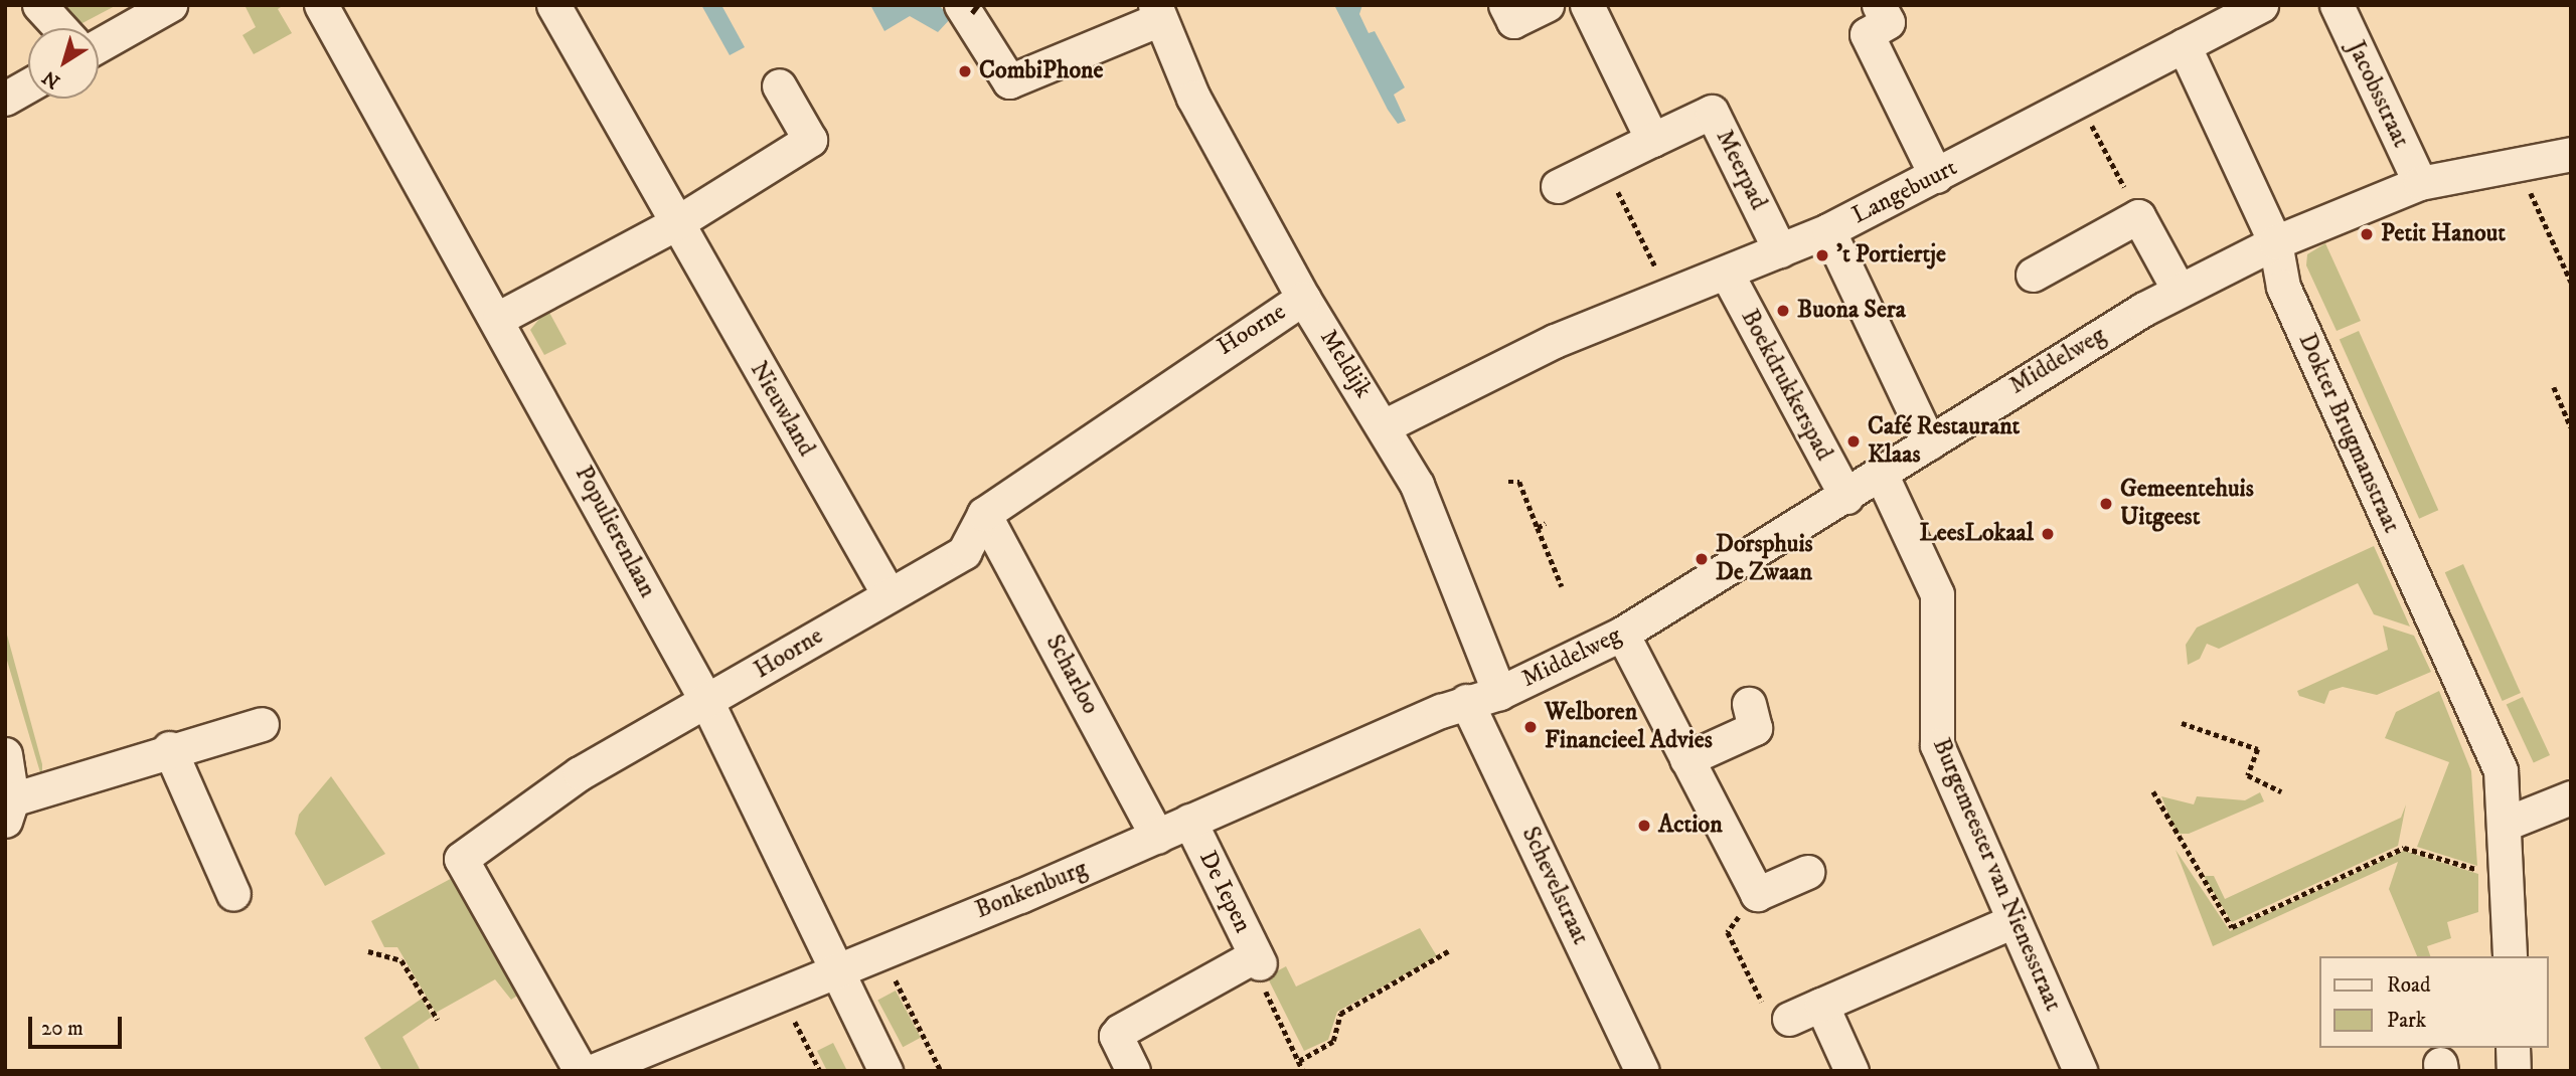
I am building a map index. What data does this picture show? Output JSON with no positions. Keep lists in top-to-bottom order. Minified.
{"streets":{"street":["Jacobsstraat","Meerpad","Langebuurt","Hoorne","Middelweg","Meldijk","Boekdrukkerspad","Nieuwland","Dokter Brugmanstraat","Populierenlaan","Scharloo","Burgemeester van Nienesstraat","Schevelstraat","Bonkenburg","De Iepen"]},"crossings":[["Jacobsstraat","Middelweg"],["Meerpad","Langebuurt"],["Langebuurt","Meldijk"],["Langebuurt","Boekdrukkerspad"],["Langebuurt","Dokter Brugmanstraat"],["Hoorne","Meldijk"],["Hoorne","Nieuwland"],["Hoorne","Populierenlaan"],["Hoorne","Scharloo"],["Middelweg","Meldijk"],["Middelweg","Boekdrukkerspad"],["Middelweg","Dokter Brugmanstraat"],["Middelweg","Burgemeester van Nienesstraat"],["Middelweg","Schevelstraat"],["Middelweg","Bonkenburg"],["Populierenlaan","Bonkenburg"],["Scharloo","Bonkenburg"],["Schevelstraat","Bonkenburg"],["Bonkenburg","De Iepen"]],"places":["CombiPhone","Petit Hanout","'t Portiertje","Buona Sera","Café Restaurant Klaas","Gemeentehuis Uitgeest","LeesLokaal","Dorsphuis De Zwaan","Welboren Financieel Advies","Action"],"legend":["Road","Park"],"scale_bar":"20 m","north":"bottom left"}
